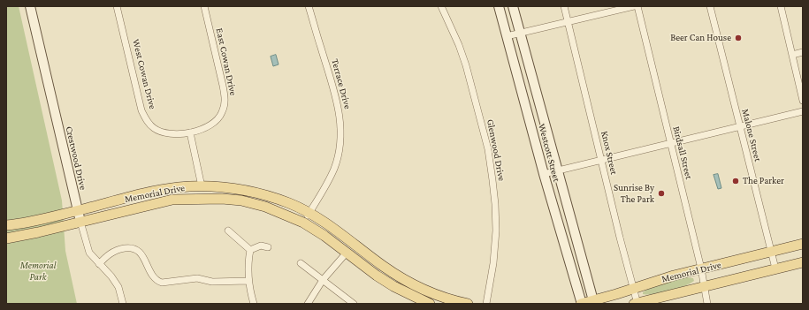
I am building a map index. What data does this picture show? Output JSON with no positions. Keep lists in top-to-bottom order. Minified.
{"streets":{"main road":["Westcott Street","Crestwood Drive","Memorial Drive"],"street":["East Cowan Drive","West Cowan Drive","Terrace Drive","Malone Street","Glenwood Drive","Knox Street","Birdsall Street"]},"crossings":[["East Cowan Drive","West Cowan Drive"],["Terrace Drive","Memorial Drive"],["Malone Street","Memorial Drive"],["Westcott Street","Memorial Drive"],["Knox Street","Memorial Drive"],["Birdsall Street","Memorial Drive"],["Crestwood Drive","Memorial Drive"]],"parks":["Memorial Park"],"places":["Beer Can House","The Parker","Sunrise By The Park"]}
